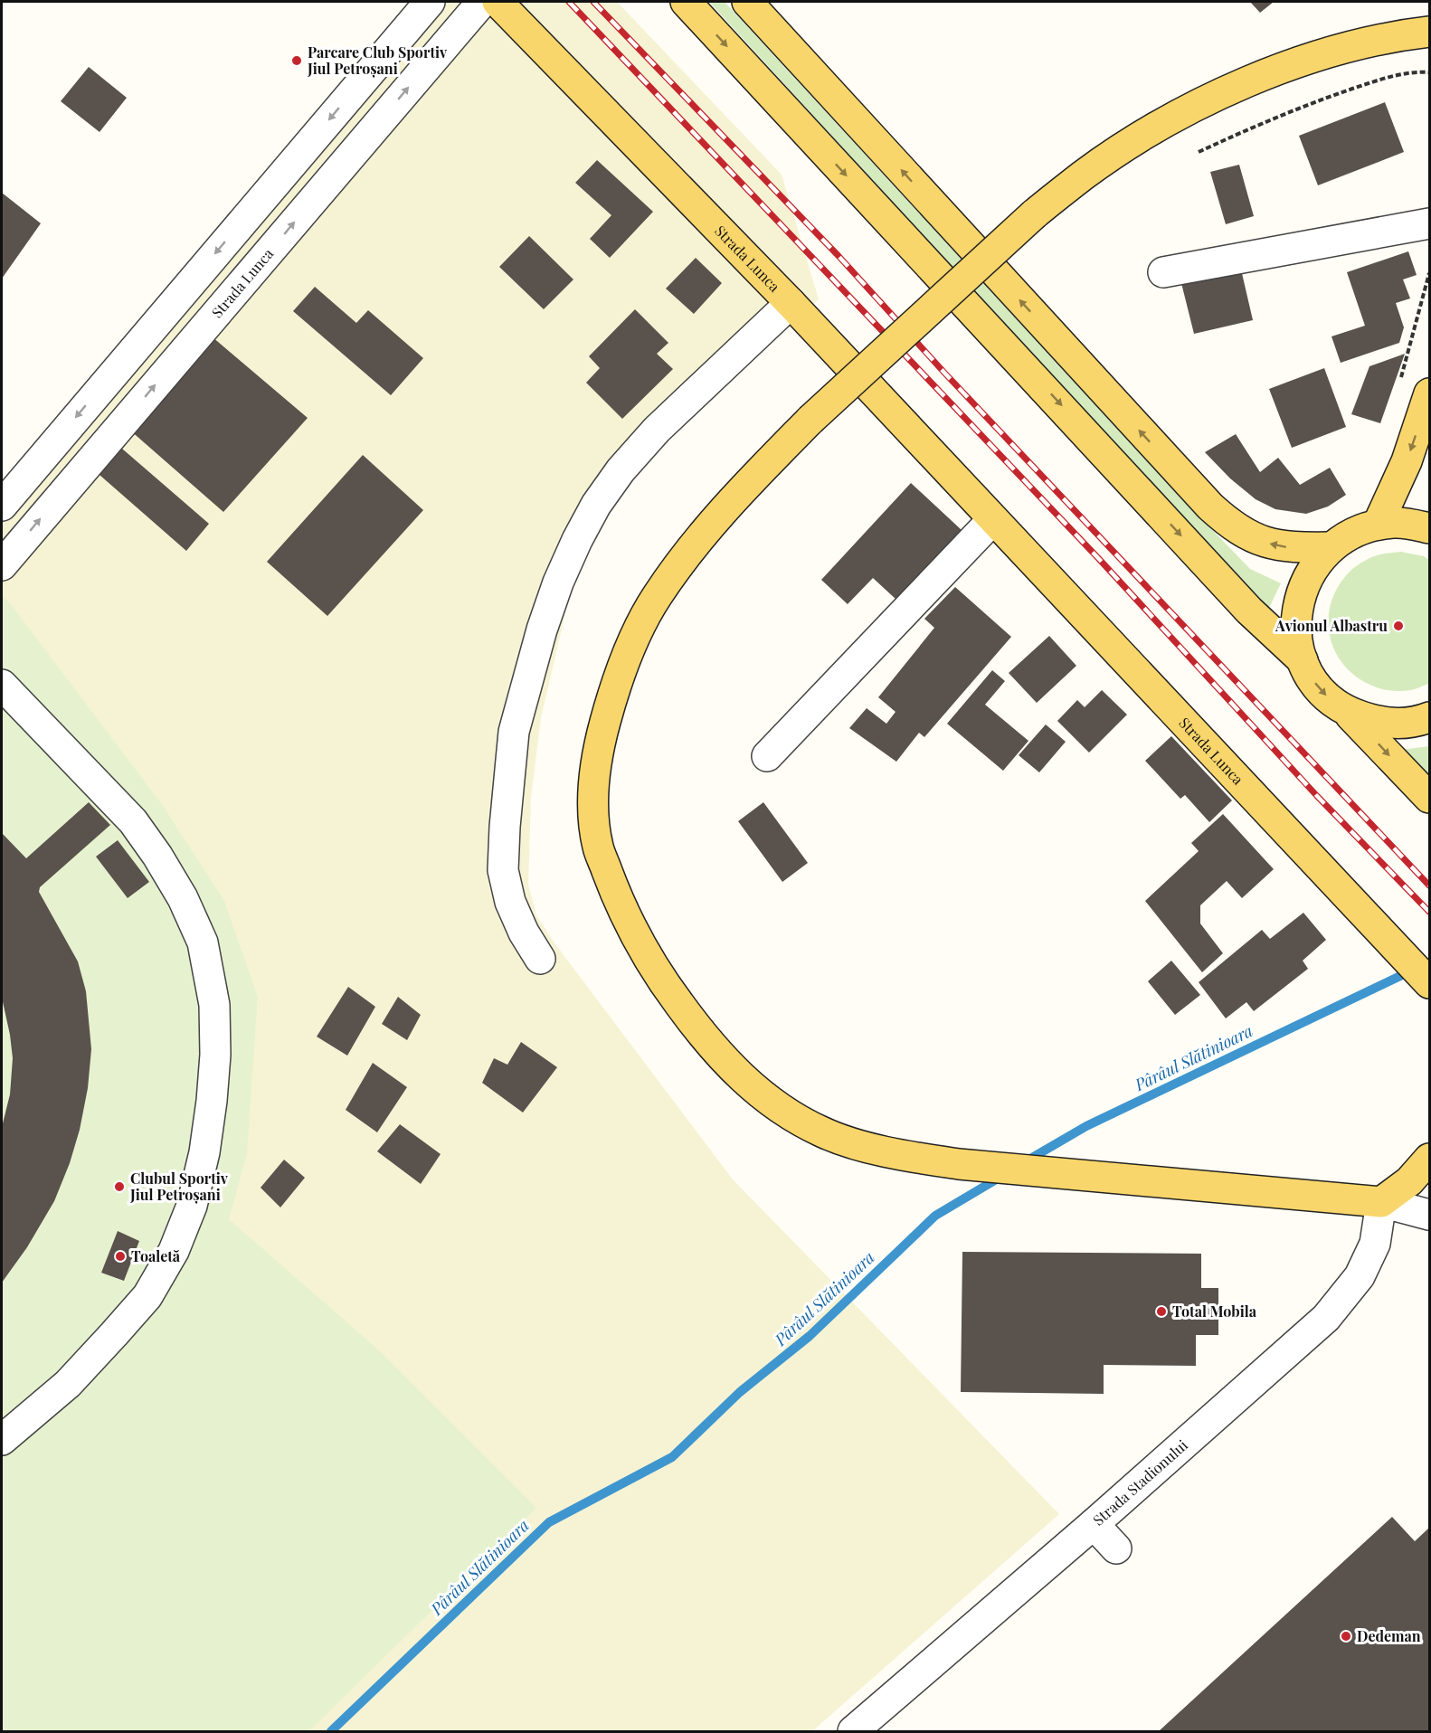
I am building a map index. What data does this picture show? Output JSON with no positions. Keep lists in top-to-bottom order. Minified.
{"streets":{"main road":["Strada Lunca"],"street":["Strada Stadionului"]},"water":["Pârâul Slătinioara"],"places":["Parcare Club Sportiv Jiul Petroșani","Avionul Albastru","Clubul Sportiv Jiul Petroșani","Toaletă","Total Mobila","Dedeman"]}
